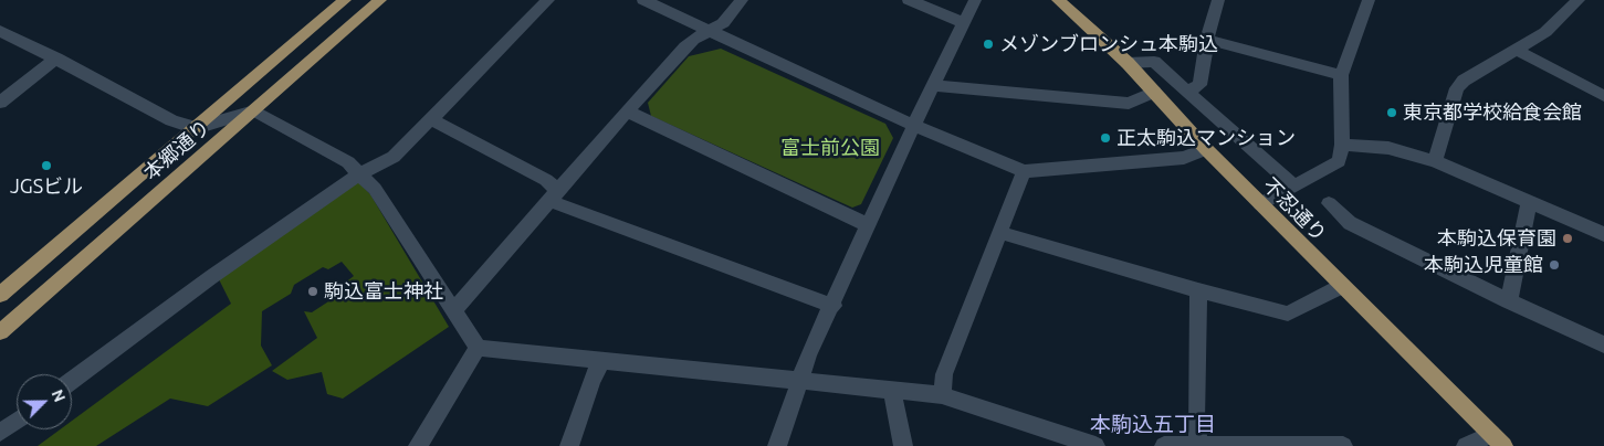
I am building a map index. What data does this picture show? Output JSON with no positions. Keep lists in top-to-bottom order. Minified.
{"streets":{"main road":["本郷通り","不忍通り"]},"districts":["本駒込五丁目"],"parks":["富士前公園"],"places":["メゾンブロンシュ本駒込","東京都学校給食会館","正太駒込マンション","JGSビル","本駒込保育園","本駒込児童館","駒込富士神社"],"north":"top right"}
